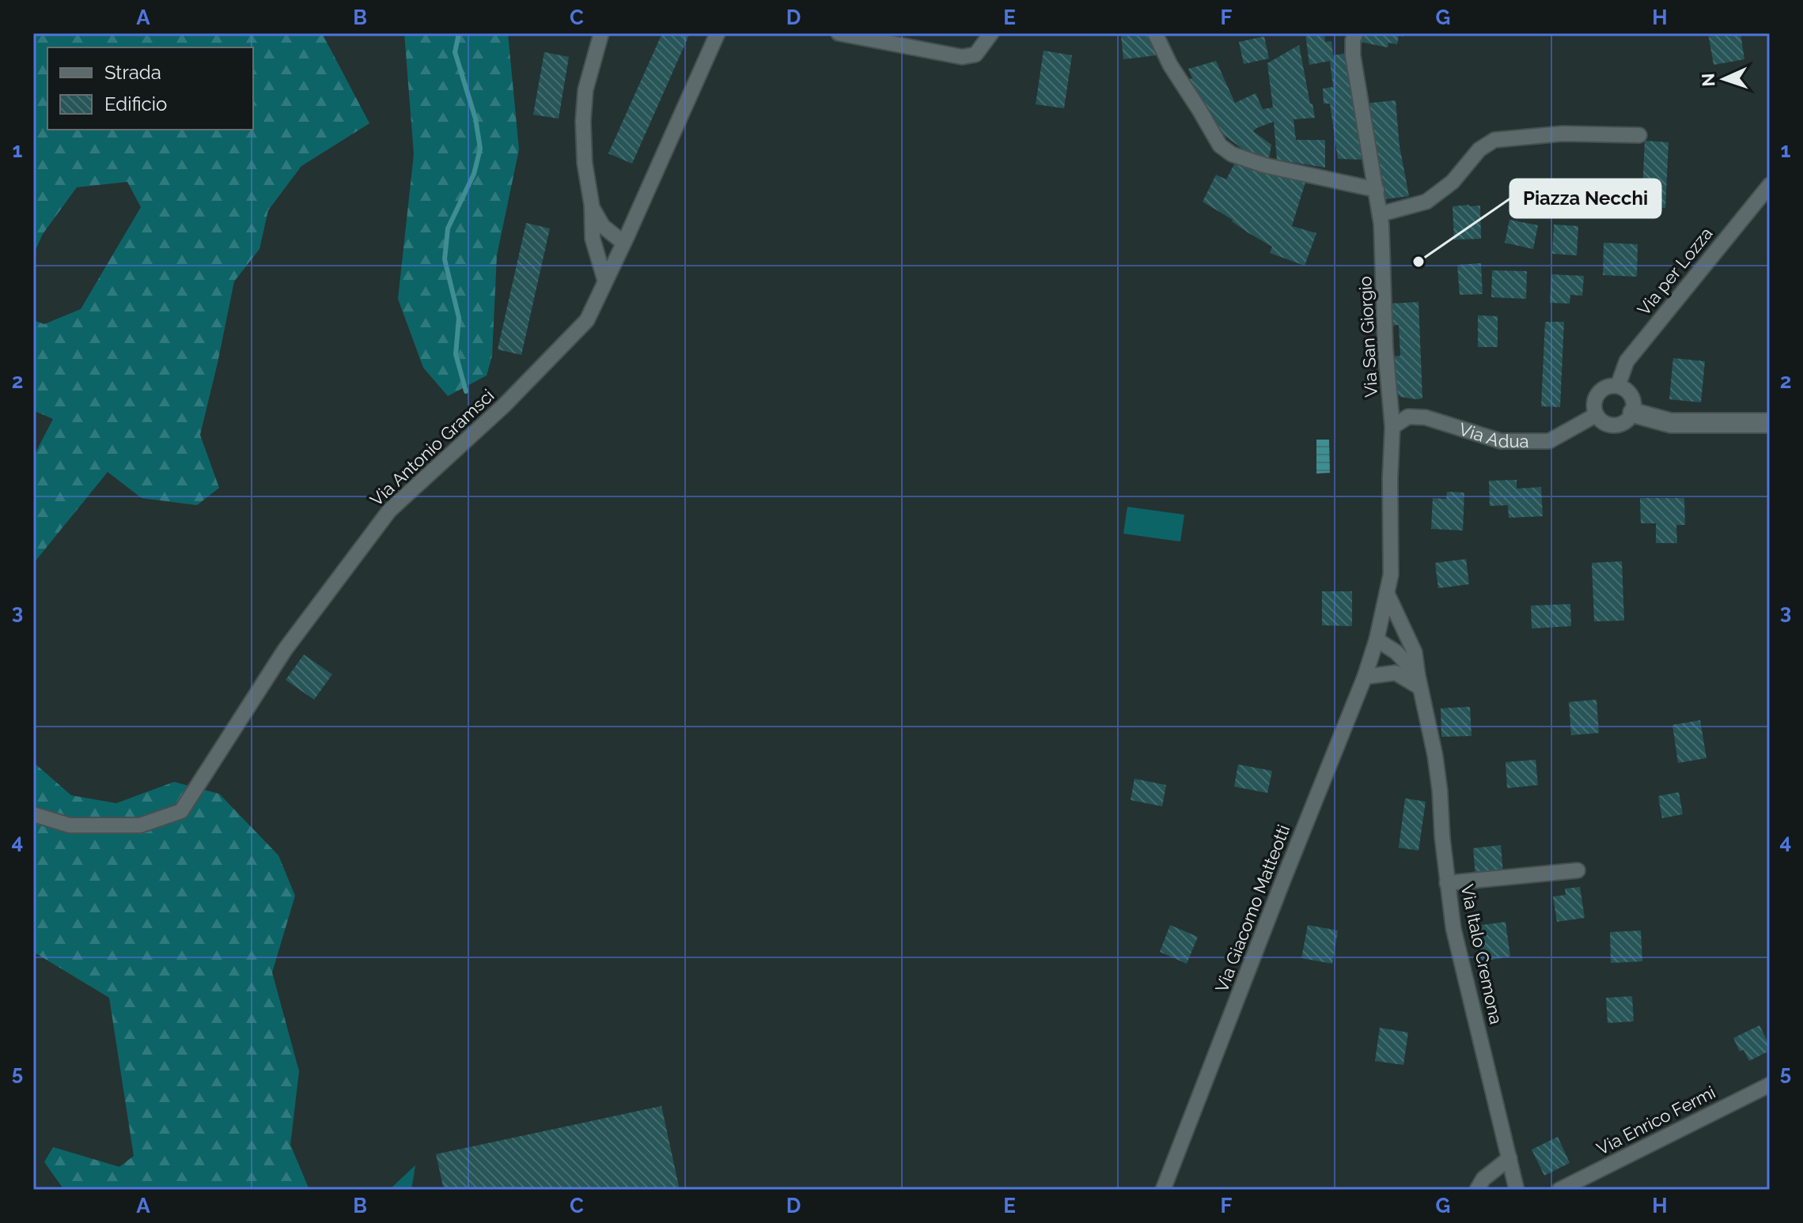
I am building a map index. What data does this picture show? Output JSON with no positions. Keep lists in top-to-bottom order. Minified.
{"streets":{"street":["Via per Lozza","Via San Giorgio","Via Adua","Via Antonio Gramsci","Via Giacomo Matteotti","Via Italo Cremona","Via Enrico Fermi"]},"crossings":[["Via per Lozza","Via Adua"],["Via San Giorgio","Via Adua"],["Via San Giorgio","Via Giacomo Matteotti"],["Via San Giorgio","Via Italo Cremona"]],"places":["Piazza Necchi"],"legend":["Strada","Edificio"],"north":"left","grid":{"columns":["A","B","C","D","E","F","G","H"],"rows":["1","2","3","4","5"]}}
